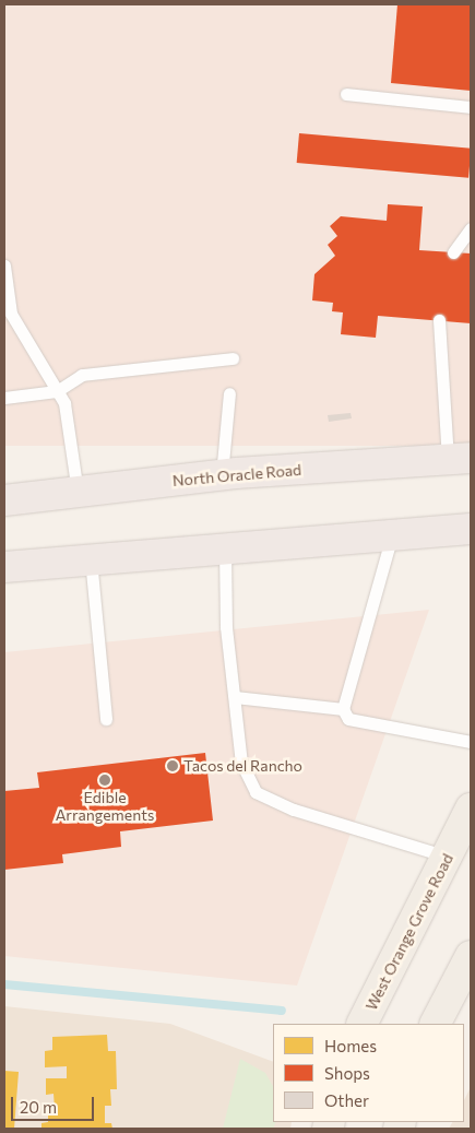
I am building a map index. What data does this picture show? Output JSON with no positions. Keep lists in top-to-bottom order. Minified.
{"streets":{"highway":["North Oracle Road"],"main road":["West Orange Grove Road"]},"places":["Tacos del Rancho","Edible Arrangements"],"legend":["Homes","Shops","Other"],"scale_bar":"20 m"}
